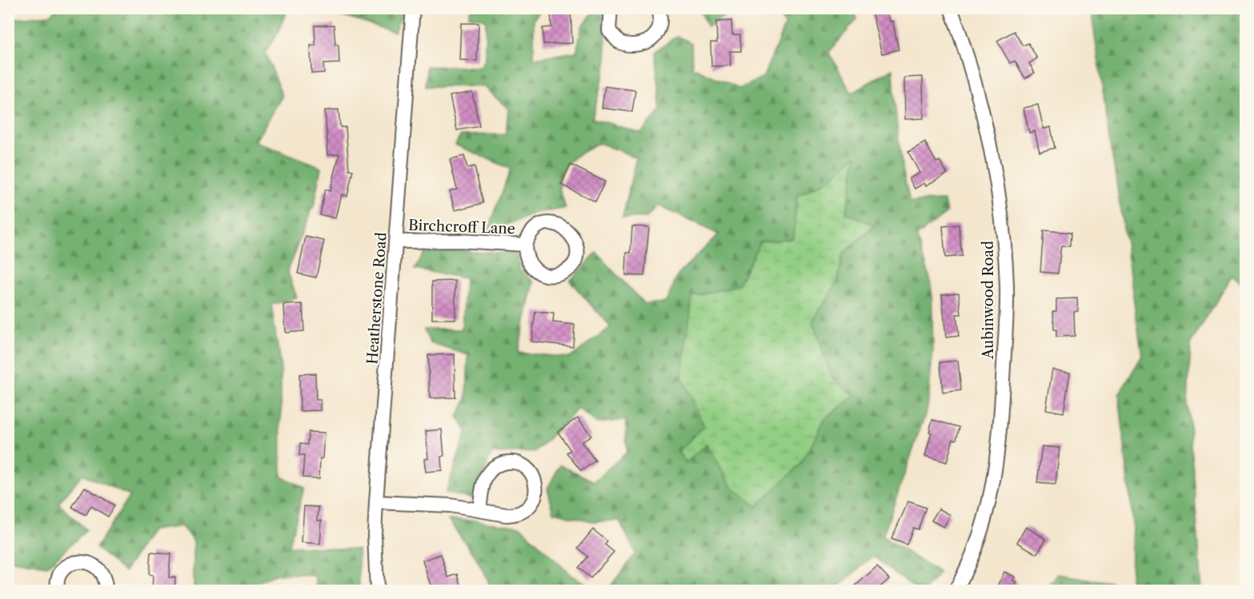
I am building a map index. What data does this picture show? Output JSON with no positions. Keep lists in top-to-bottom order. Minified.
{"streets":{"street":["Birchcroff Lane","Heatherstone Road","Aubinwood Road"]},"crossings":[["Birchcroff Lane","Heatherstone Road"]]}
